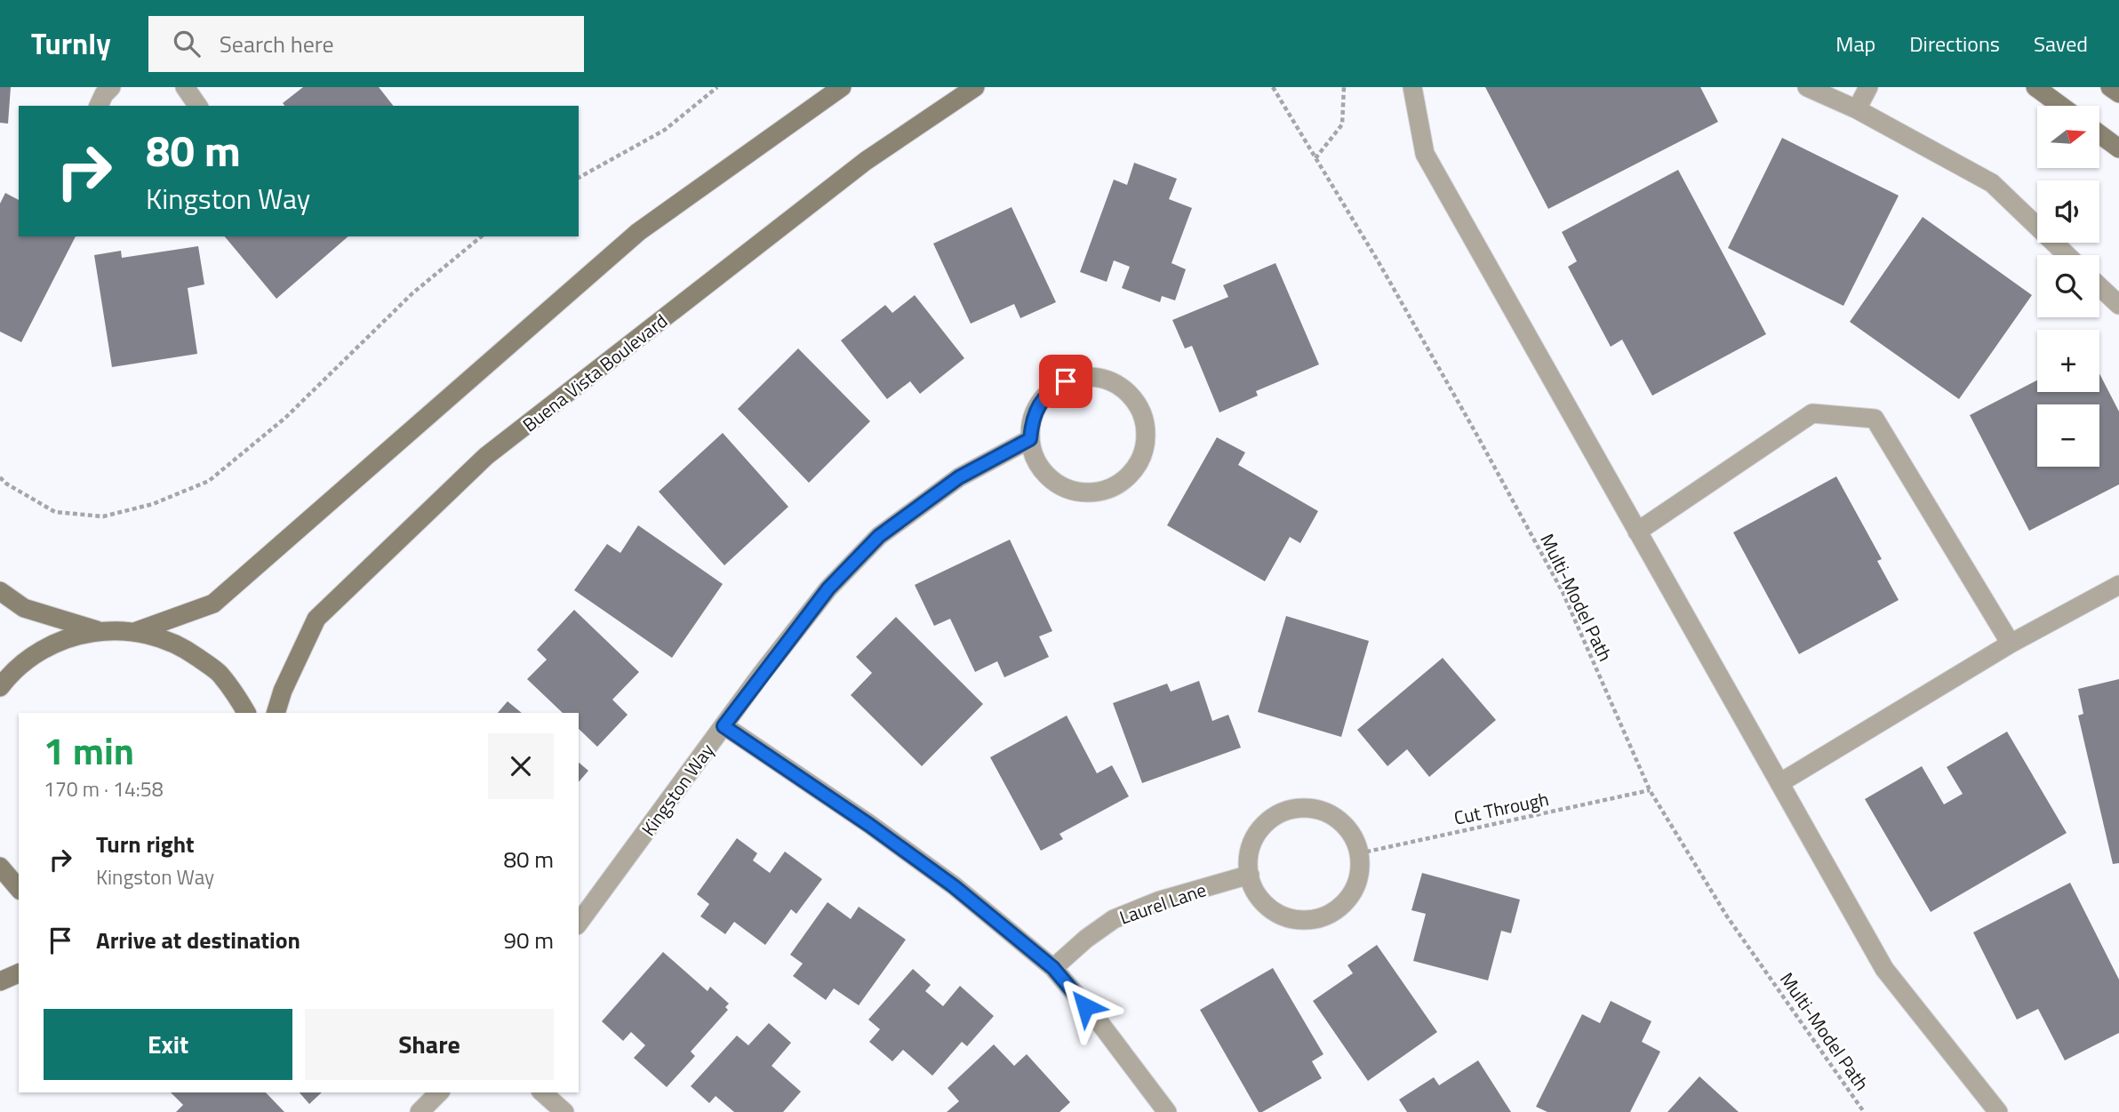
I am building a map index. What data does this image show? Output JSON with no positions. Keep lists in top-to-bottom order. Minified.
{"streets":{"main road":["Buena Vista Boulevard"],"street":["Kingston Way","Laurel Lane"],"path":["Multi-Model Path","Cut Through"]},"crossings":[["Multi-Model Path","Cut Through"],["Cut Through","Laurel Lane"]],"north":"right","page":{"header":"Turnly","search":"Search here","nav":["Map","Directions","Saved"],"map_buttons":["+","−"],"turn":["80 m","Kingston Way"],"heading":["1 min","170 m · 14:58"],"list":[{"name":"Turn right","note":"Kingston Way","value":"80 m"},{"name":"Arrive at destination","value":"90 m"}],"buttons":["Exit","Share"]}}
